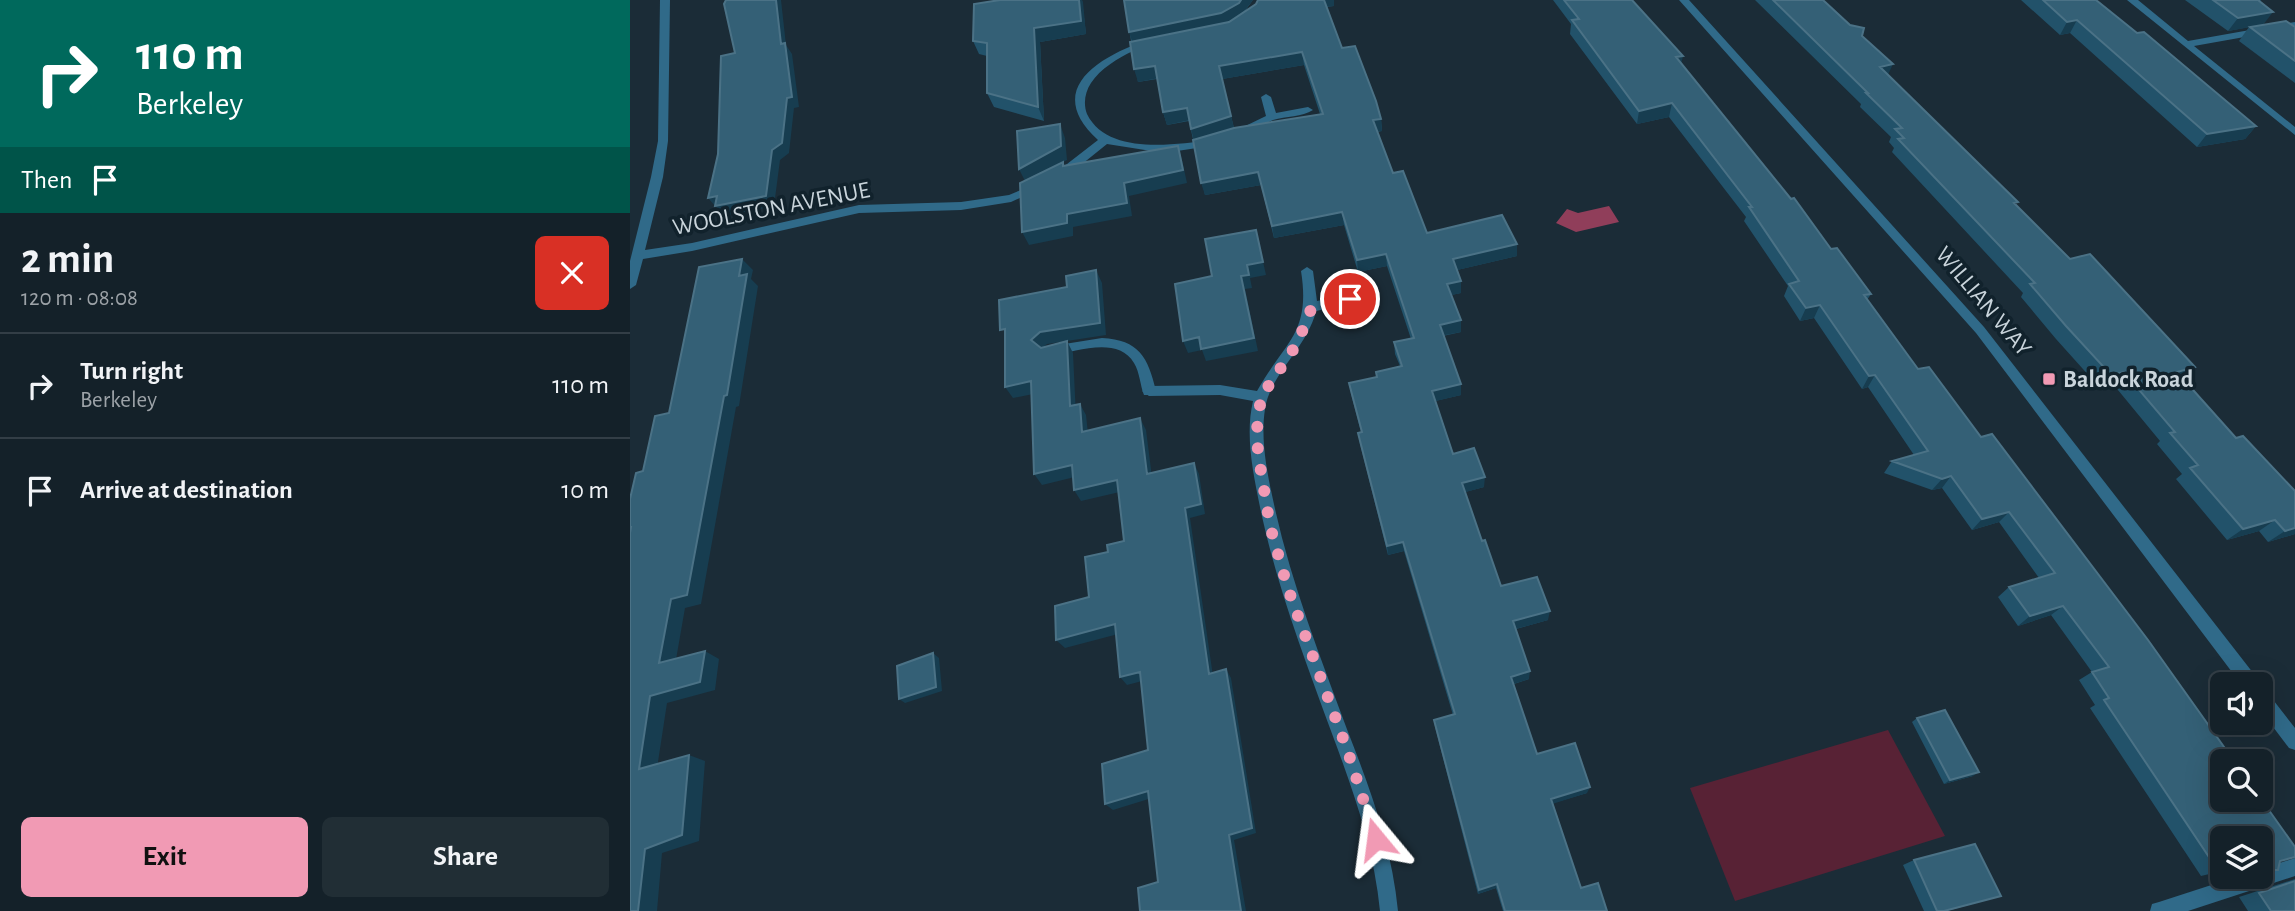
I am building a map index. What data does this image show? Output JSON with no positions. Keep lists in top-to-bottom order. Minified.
{"streets":{"street":["WOOLSTON AVENUE","WILLIAN WAY"]},"places":{"transit":["Baldock Road"]},"page":{"turn":["110 m","Berkeley"],"then":"Then","heading":["2 min","120 m · 08:08"],"list":[{"name":"Turn right","note":"Berkeley","value":"110 m"},{"name":"Arrive at destination","value":"10 m"}],"buttons":["Exit","Share"]}}
